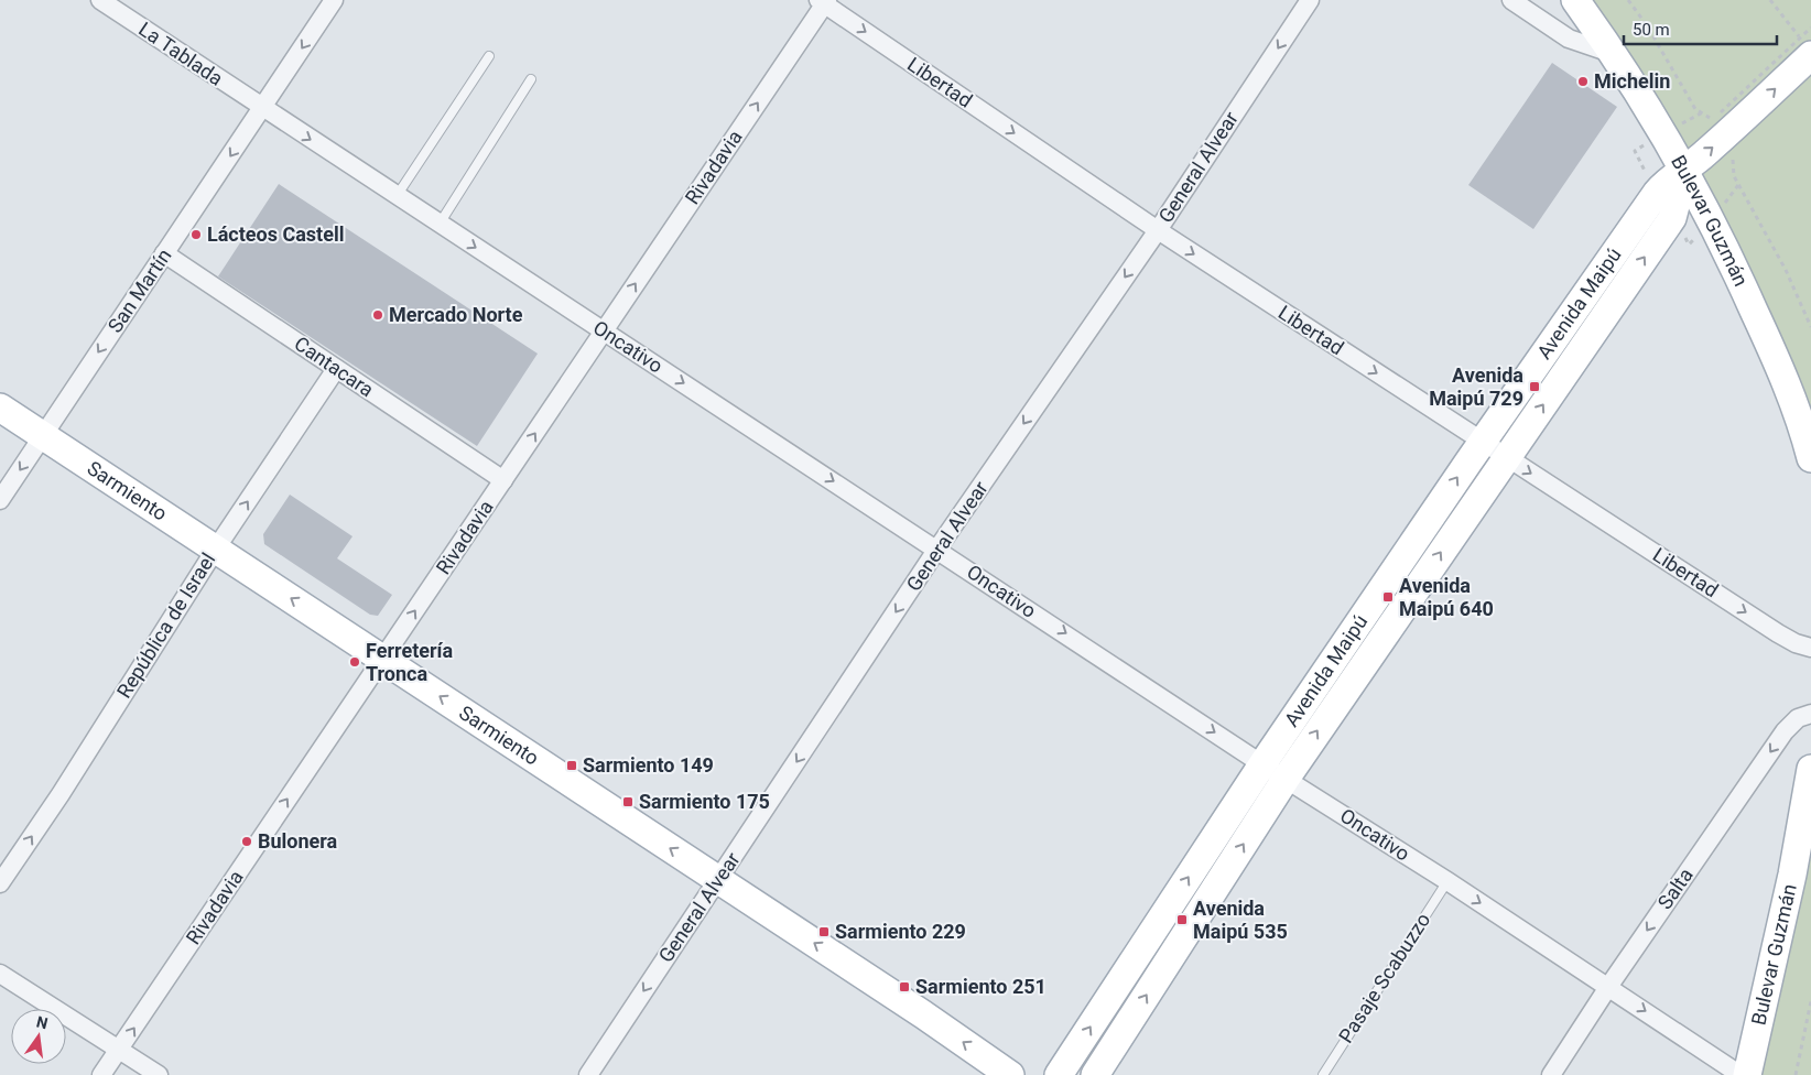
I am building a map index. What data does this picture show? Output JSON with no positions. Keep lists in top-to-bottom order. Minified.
{"streets":{"main road":["Bulevar Guzmán","Avenida Maipú","Sarmiento"],"street":["La Tablada","Libertad","Rivadavia","General Alvear","San Martín","Oncativo","Cantacara","República de Israel","Salta"],"lane":["Pasaje Scabuzzo"]},"crossings":[["La Tablada","San Martín"],["La Tablada","Oncativo"],["Libertad","Rivadavia"],["Libertad","General Alvear"],["Libertad","Avenida Maipú"],["Rivadavia","Oncativo"],["Rivadavia","Cantacara"],["Rivadavia","Sarmiento"],["General Alvear","Oncativo"],["General Alvear","Sarmiento"],["Bulevar Guzmán","Avenida Maipú"],["San Martín","Oncativo"],["San Martín","Cantacara"],["San Martín","Sarmiento"],["Avenida Maipú","Oncativo"],["Oncativo","Salta"],["Oncativo","Pasaje Scabuzzo"],["Cantacara","República de Israel"],["Sarmiento","República de Israel"]],"one_way":["Libertad","Rivadavia","General Alvear","San Martín","Avenida Maipú","Oncativo","Sarmiento","República de Israel","Salta"],"places":{"other":["Michelin","Lácteos Castell","Mercado Norte","Ferretería Tronca","Bulonera"],"transit":["Avenida Maipú 729","Avenida Maipú 640","Sarmiento 149","Sarmiento 175","Avenida Maipú 535","Sarmiento 229","Sarmiento 251"]},"scale_bar":"50 m","north":"top"}
